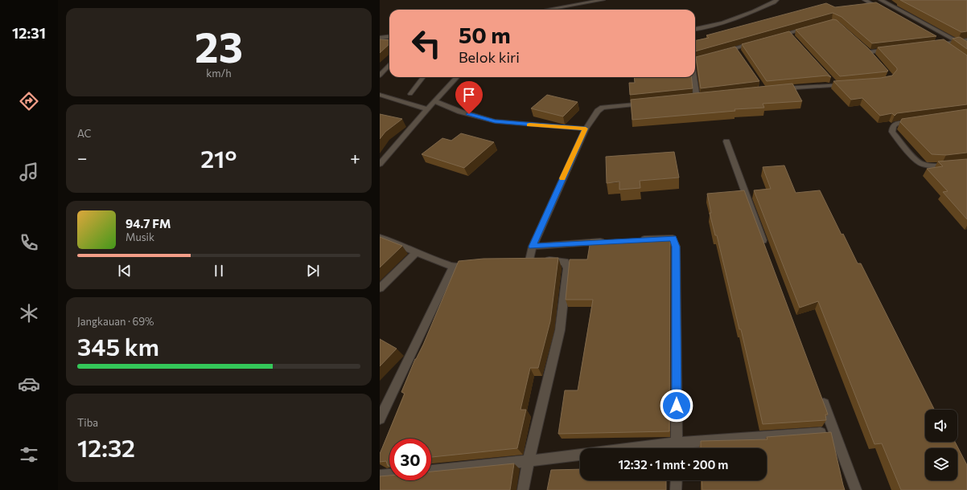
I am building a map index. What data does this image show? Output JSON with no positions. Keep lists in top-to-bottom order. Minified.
{"page":{"tabs":"12:31","tile":[["23","km/h"],"AC",["Jangkauan · 69%","345 km"],["Tiba","12:32"]],"turn":["50 m","Belok kiri"],"heat":["−","21°","+"],"song":["94.7 FM","Musik"],"limit":"30","trip":"12:32 · 1 mnt · 200 m"}}
